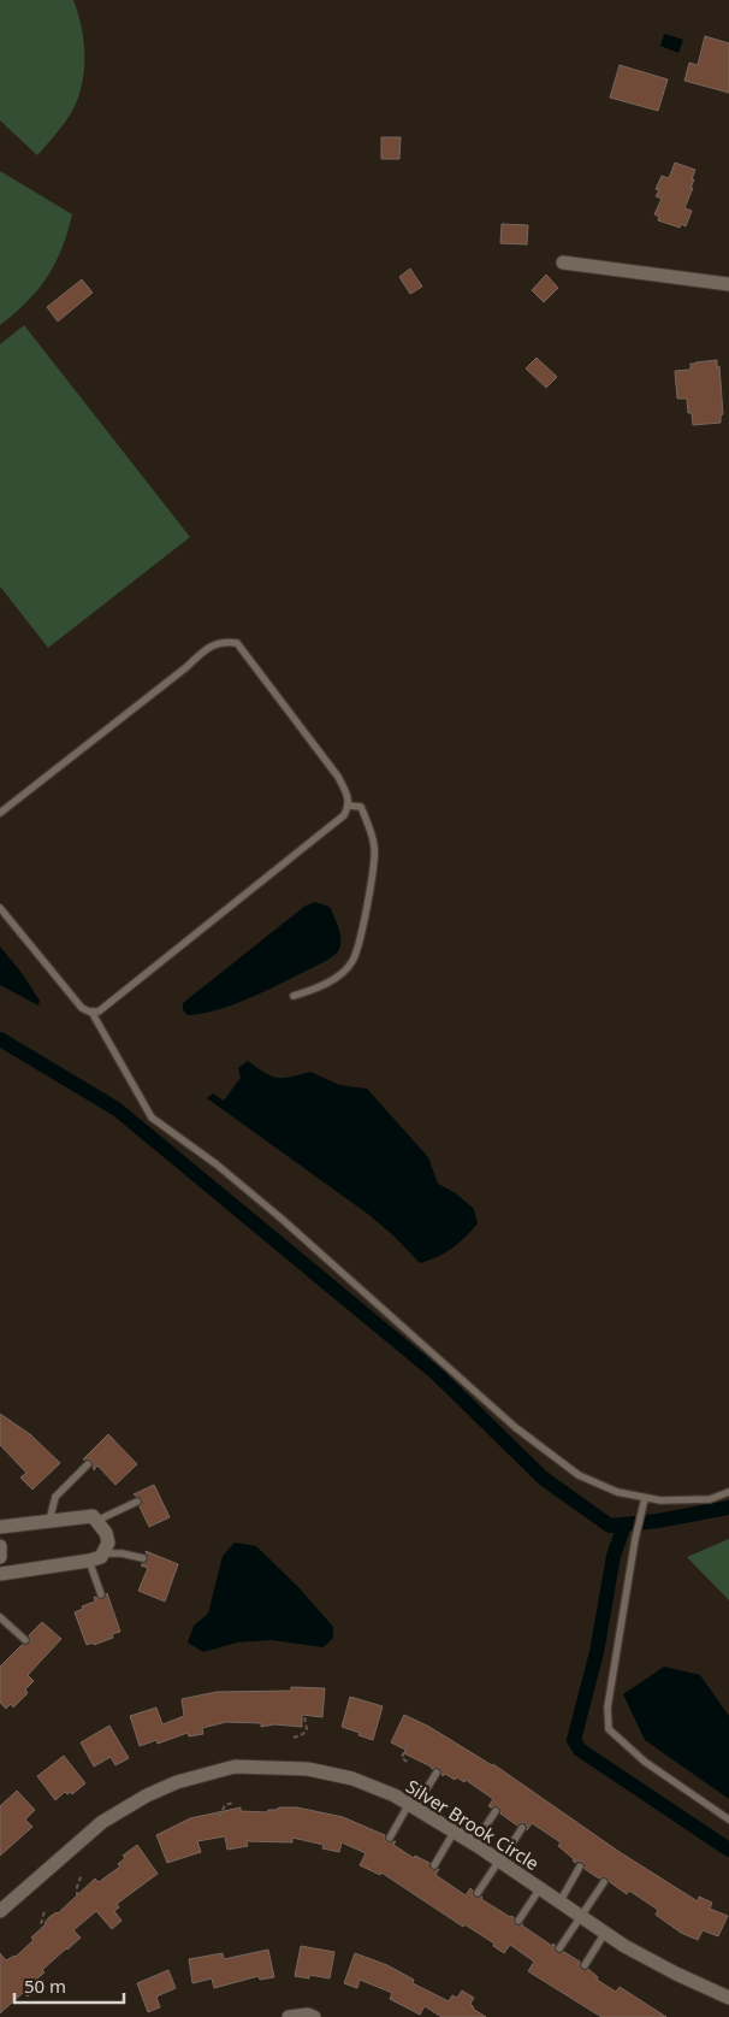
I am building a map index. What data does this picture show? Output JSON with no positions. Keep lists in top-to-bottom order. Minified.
{"streets":{"street":["Silver Brook Circle"]},"scale_bar":"50 m"}
